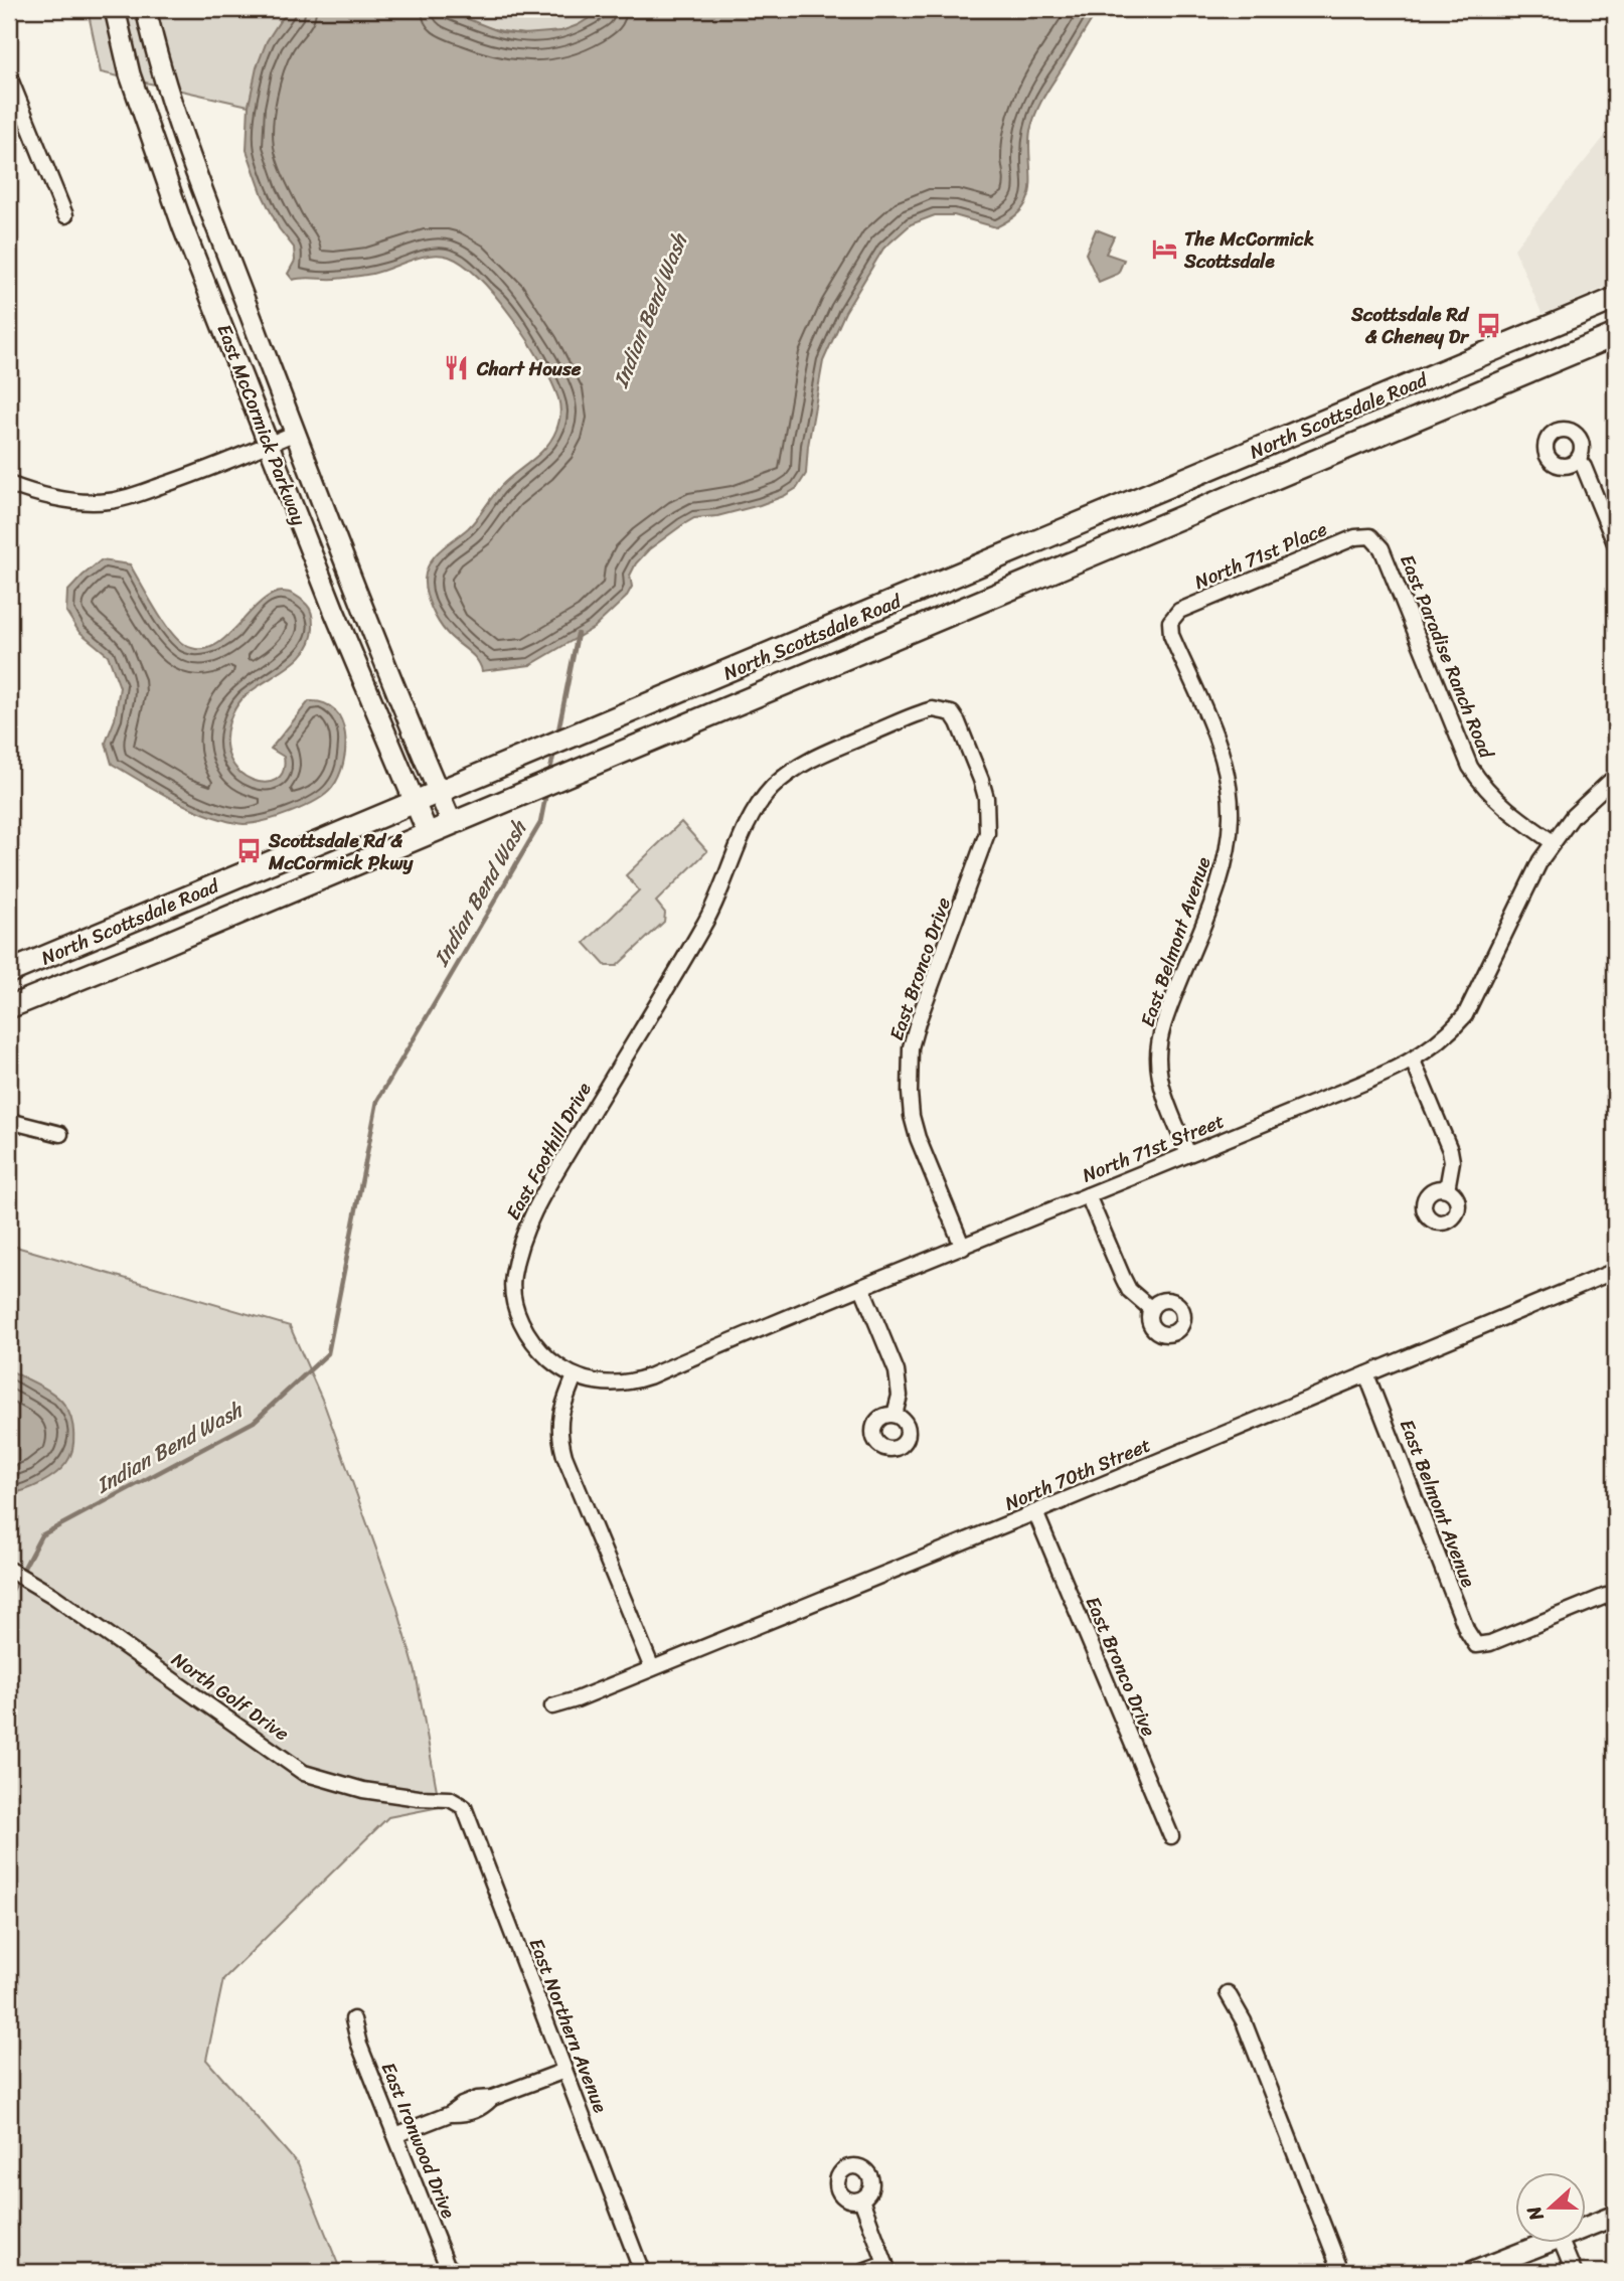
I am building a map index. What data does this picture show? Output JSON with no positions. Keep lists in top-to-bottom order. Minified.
{"streets":{"main road":["North Scottsdale Road","East McCormick Parkway"],"street":["North 71st Place","East Paradise Ranch Road","East Belmont Avenue","East Bronco Drive","North 71st Street","East Foothill Drive","North 70th Street","North Golf Drive","East Northern Avenue","East Ironwood Drive"]},"crossings":[["North Scottsdale Road","East McCormick Parkway"],["North 71st Place","East Paradise Ranch Road"],["North 71st Place","East Belmont Avenue"],["East Paradise Ranch Road","North 71st Street"],["East Belmont Avenue","North 71st Street"],["East Belmont Avenue","North 70th Street"],["East Bronco Drive","North 71st Street"],["East Bronco Drive","East Foothill Drive"],["East Bronco Drive","North 70th Street"],["North 71st Street","East Foothill Drive"],["North Golf Drive","East Northern Avenue"]],"water":["Indian Bend Wash"],"places":{"hotel":["The McCormick Scottsdale"],"bus stop":["Scottsdale Rd & Cheney Dr","Scottsdale Rd & McCormick Pkwy"],"restaurant":["Chart House"]},"north":"left"}
